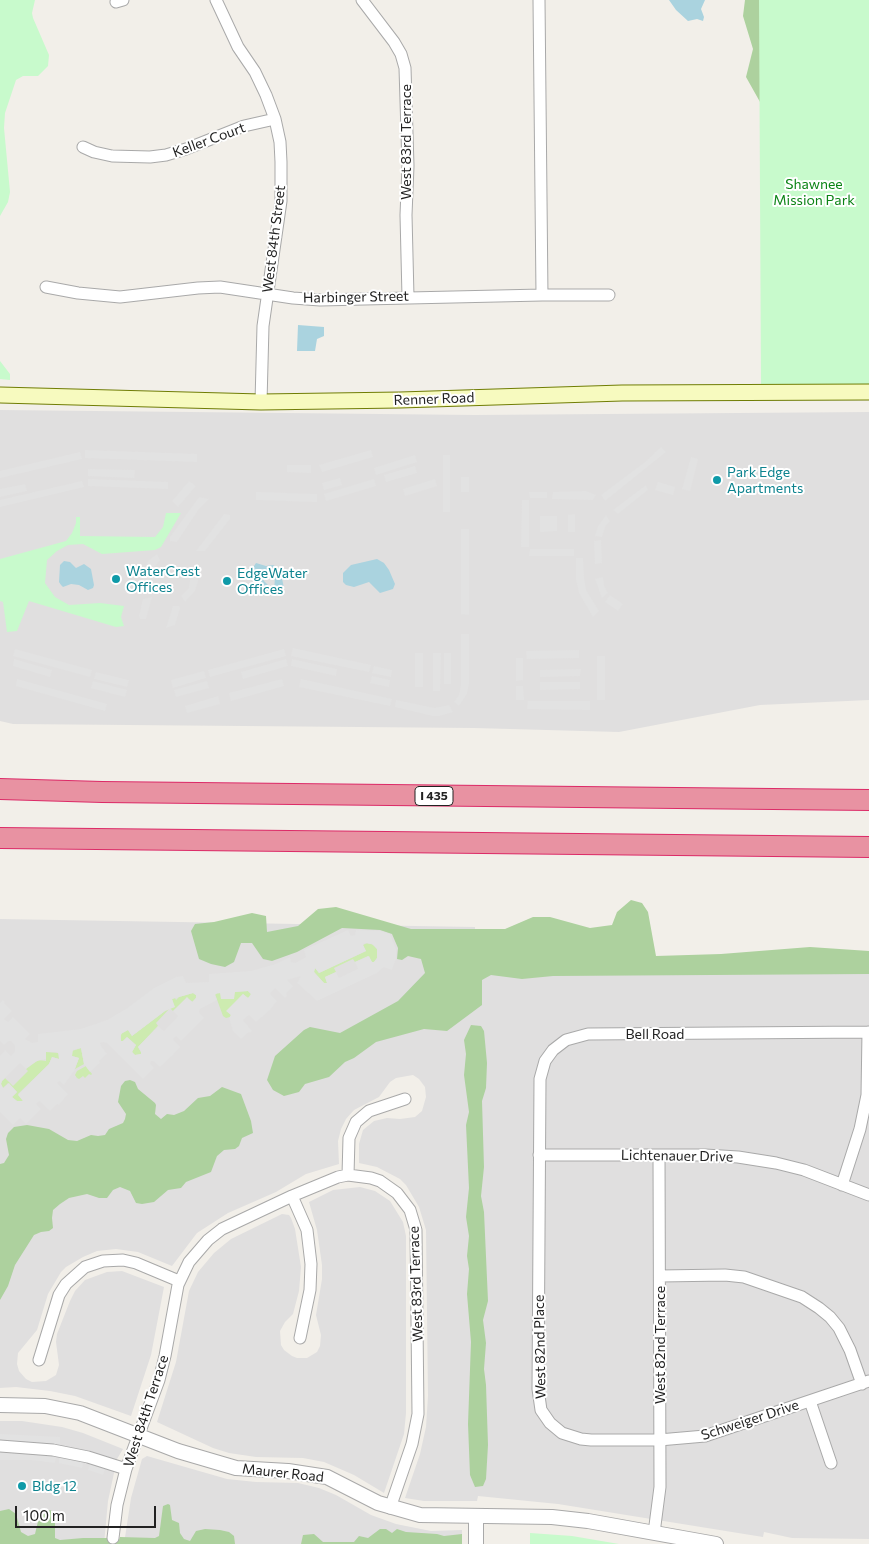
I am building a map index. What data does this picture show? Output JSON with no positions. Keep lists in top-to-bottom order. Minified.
{"streets":{"highway":["I 435"],"main road":["Renner Road"],"street":["Keller Court","West 83rd Terrace","West 84th Street","Harbinger Street","Bell Road","Lichtenauer Drive","West 82nd Terrace","West 82nd Place","West 84th Terrace","Schweiger Drive","Maurer Road"]},"crossings":[["Keller Court","West 84th Street"],["West 83rd Terrace","Harbinger Street"],["West 83rd Terrace","Maurer Road"],["West 84th Street","Harbinger Street"],["West 84th Street","Renner Road"],["Bell Road","Lichtenauer Drive"],["Bell Road","West 82nd Place"],["Lichtenauer Drive","West 82nd Terrace"],["Lichtenauer Drive","West 82nd Place"],["West 82nd Terrace","West 82nd Place"],["West 82nd Terrace","Schweiger Drive"],["West 82nd Terrace","Maurer Road"],["West 82nd Place","Schweiger Drive"],["West 84th Terrace","Maurer Road"]],"parks":["Shawnee Mission Park"],"places":["Park Edge Apartments","WaterCrest Offices","EdgeWater Offices","Bldg 12"],"scale_bar":"100 m"}
